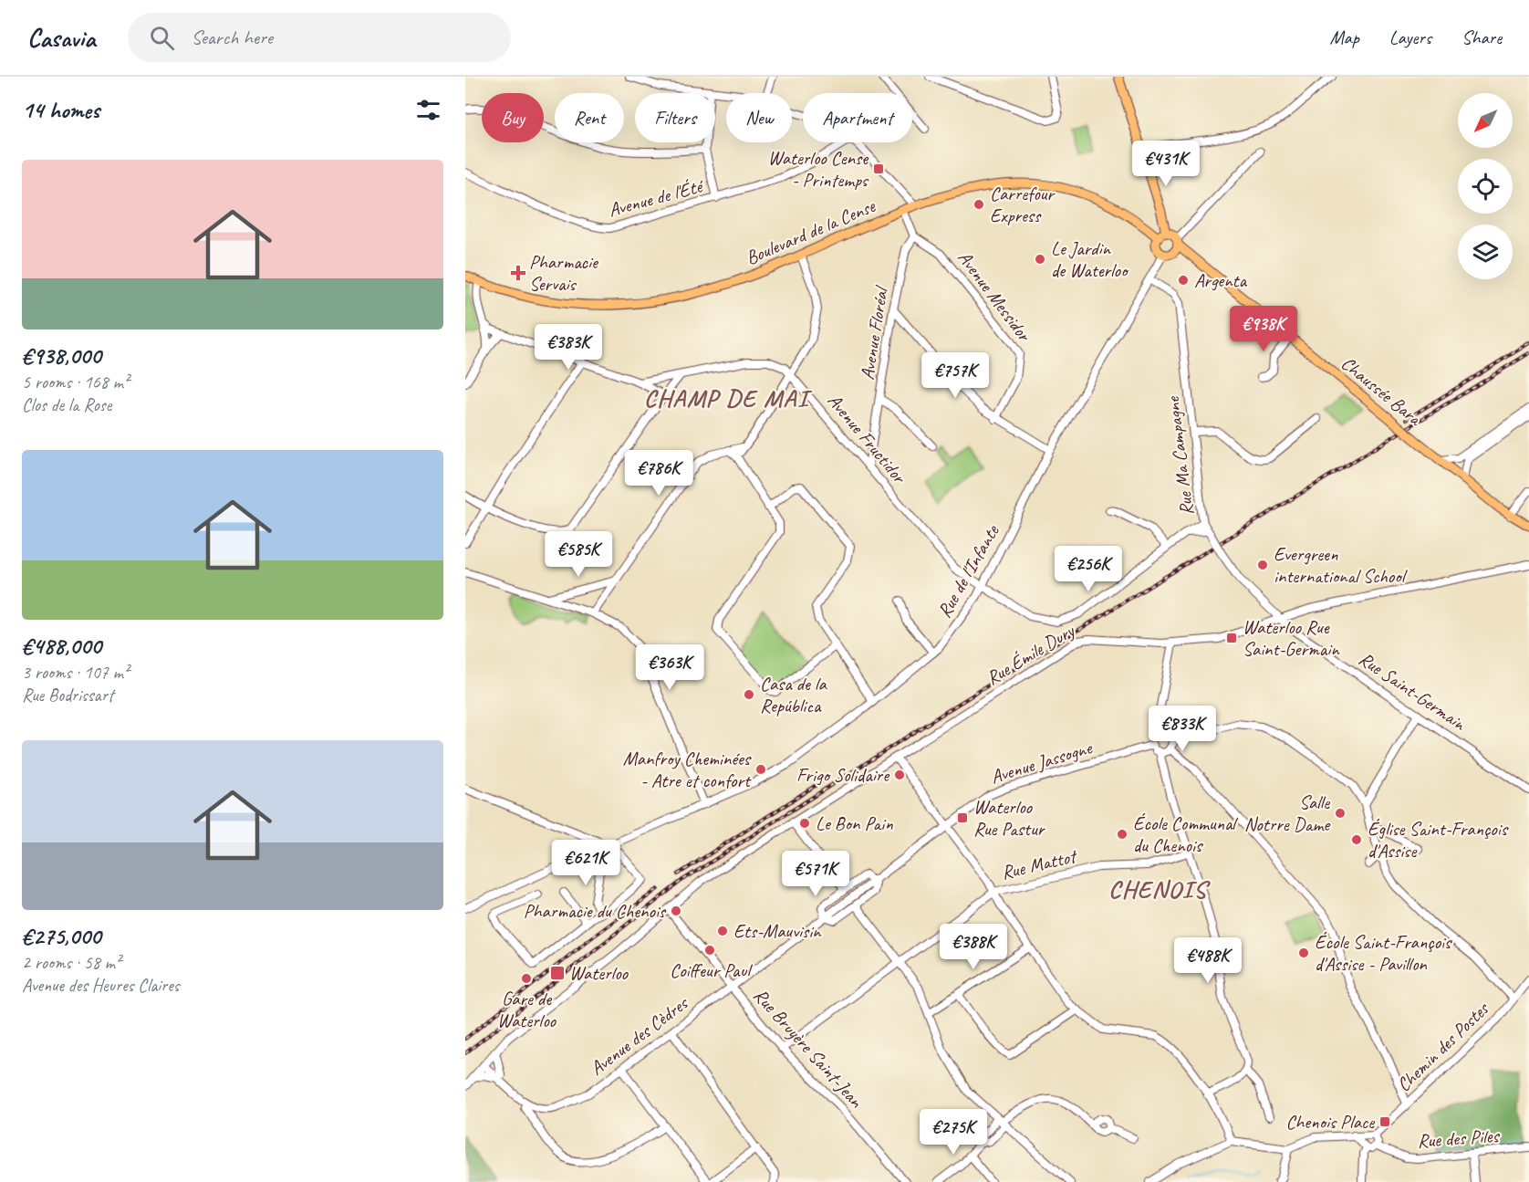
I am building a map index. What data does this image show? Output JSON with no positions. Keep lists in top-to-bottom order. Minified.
{"streets":{"main road":["Boulevard de la Cense","Chaussée Bara"],"street":["Avenue de l'Été","Avenue Messidor","Avenue Floréal","Avenue Fructidor","Rue Ma Campagne","Rue de l'Infante","Rue Émile Dury","Rue Saint-Germain","Avenue Jassogne","Rue Mattot","Avenue des Cèdres","Chemin des Postes","Rue Bruyère Saint-Jean","Rue des Piles"]},"crossings":[["Boulevard de la Cense","Chaussée Bara"],["Boulevard de la Cense","Rue de l'Infante"],["Avenue Messidor","Avenue Floréal"],["Avenue Floréal","Avenue Fructidor"],["Chaussée Bara","Rue de l'Infante"],["Avenue Fructidor","Rue Ma Campagne"],["Avenue Fructidor","Rue de l'Infante"],["Rue Ma Campagne","Rue de l'Infante"],["Rue Ma Campagne","Rue Émile Dury"],["Rue Ma Campagne","Rue Saint-Germain"],["Rue Émile Dury","Rue Saint-Germain"],["Rue Émile Dury","Rue Bruyère Saint-Jean"],["Avenue Jassogne","Avenue des Cèdres"],["Rue Mattot","Rue Bruyère Saint-Jean"],["Avenue des Cèdres","Rue Bruyère Saint-Jean"]],"districts":["CHAMP DE MAI","CHENOIS"],"places":{"transit":["Waterloo Cense - Printemps","Waterloo Rue Saint-Germain","Waterloo Rue Pastur","Waterloo","Chenois Place"],"other":["Carrefour Express","Le Jardin de Waterloo","Argenta","Evergreen international School","Casa de la República","Manfroy Cheminées - Atre et confort","Frigo Solidaire","Salle Notrre Dame","Le Bon Pain","École Communal du Chenois","Église Saint-François d'Assise","Pharmacie du Chenois","Ets-Mauvisin","Coiffeur Paul","École Saint-François d'Assise - Pavillon","Gare de Waterloo"],"health":["Pharmacie Servais"]},"north":"bottom left","page":{"header":"Casavia","search":"Search here","nav":["Map","Layers","Share"],"heading":"14 homes","chip":["Buy","Rent","Filters","New","Apartment"],"price":["€431K","€938K","€383K","€757K","€786K","€585K","€256K","€363K","€833K","€621K","€571K","€388K","€488K","€275K"],"list":[{"name":"€938,000","note":"5 rooms · 168 m² · Clos de la Rose"},{"name":"€488,000","note":"3 rooms · 107 m² · Rue Bodrissart"},{"name":"€275,000","note":"2 rooms · 58 m² · Avenue des Heures Claires"}]}}
